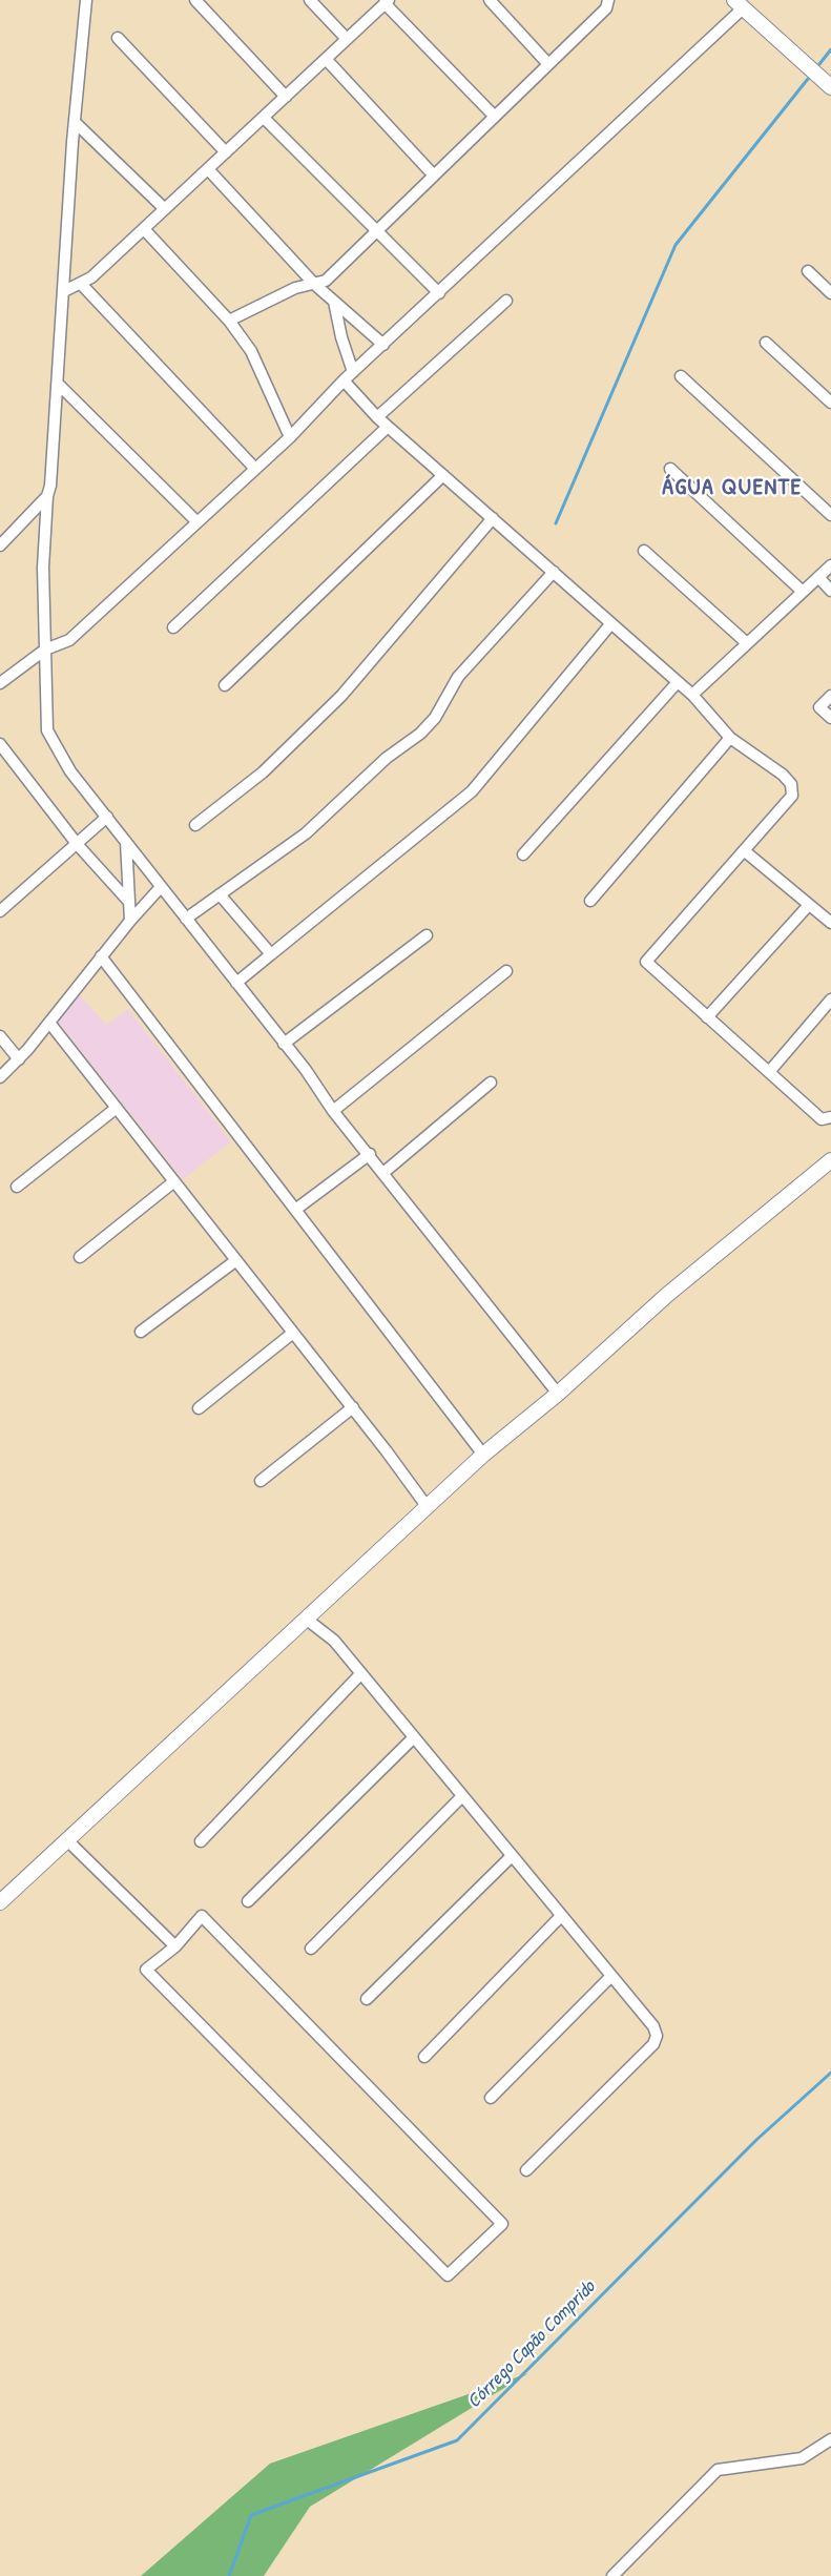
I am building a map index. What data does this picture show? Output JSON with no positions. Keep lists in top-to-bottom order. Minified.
{"districts":["ÁGUA QUENTE"],"water":["Córrego Capão Comprido"]}
